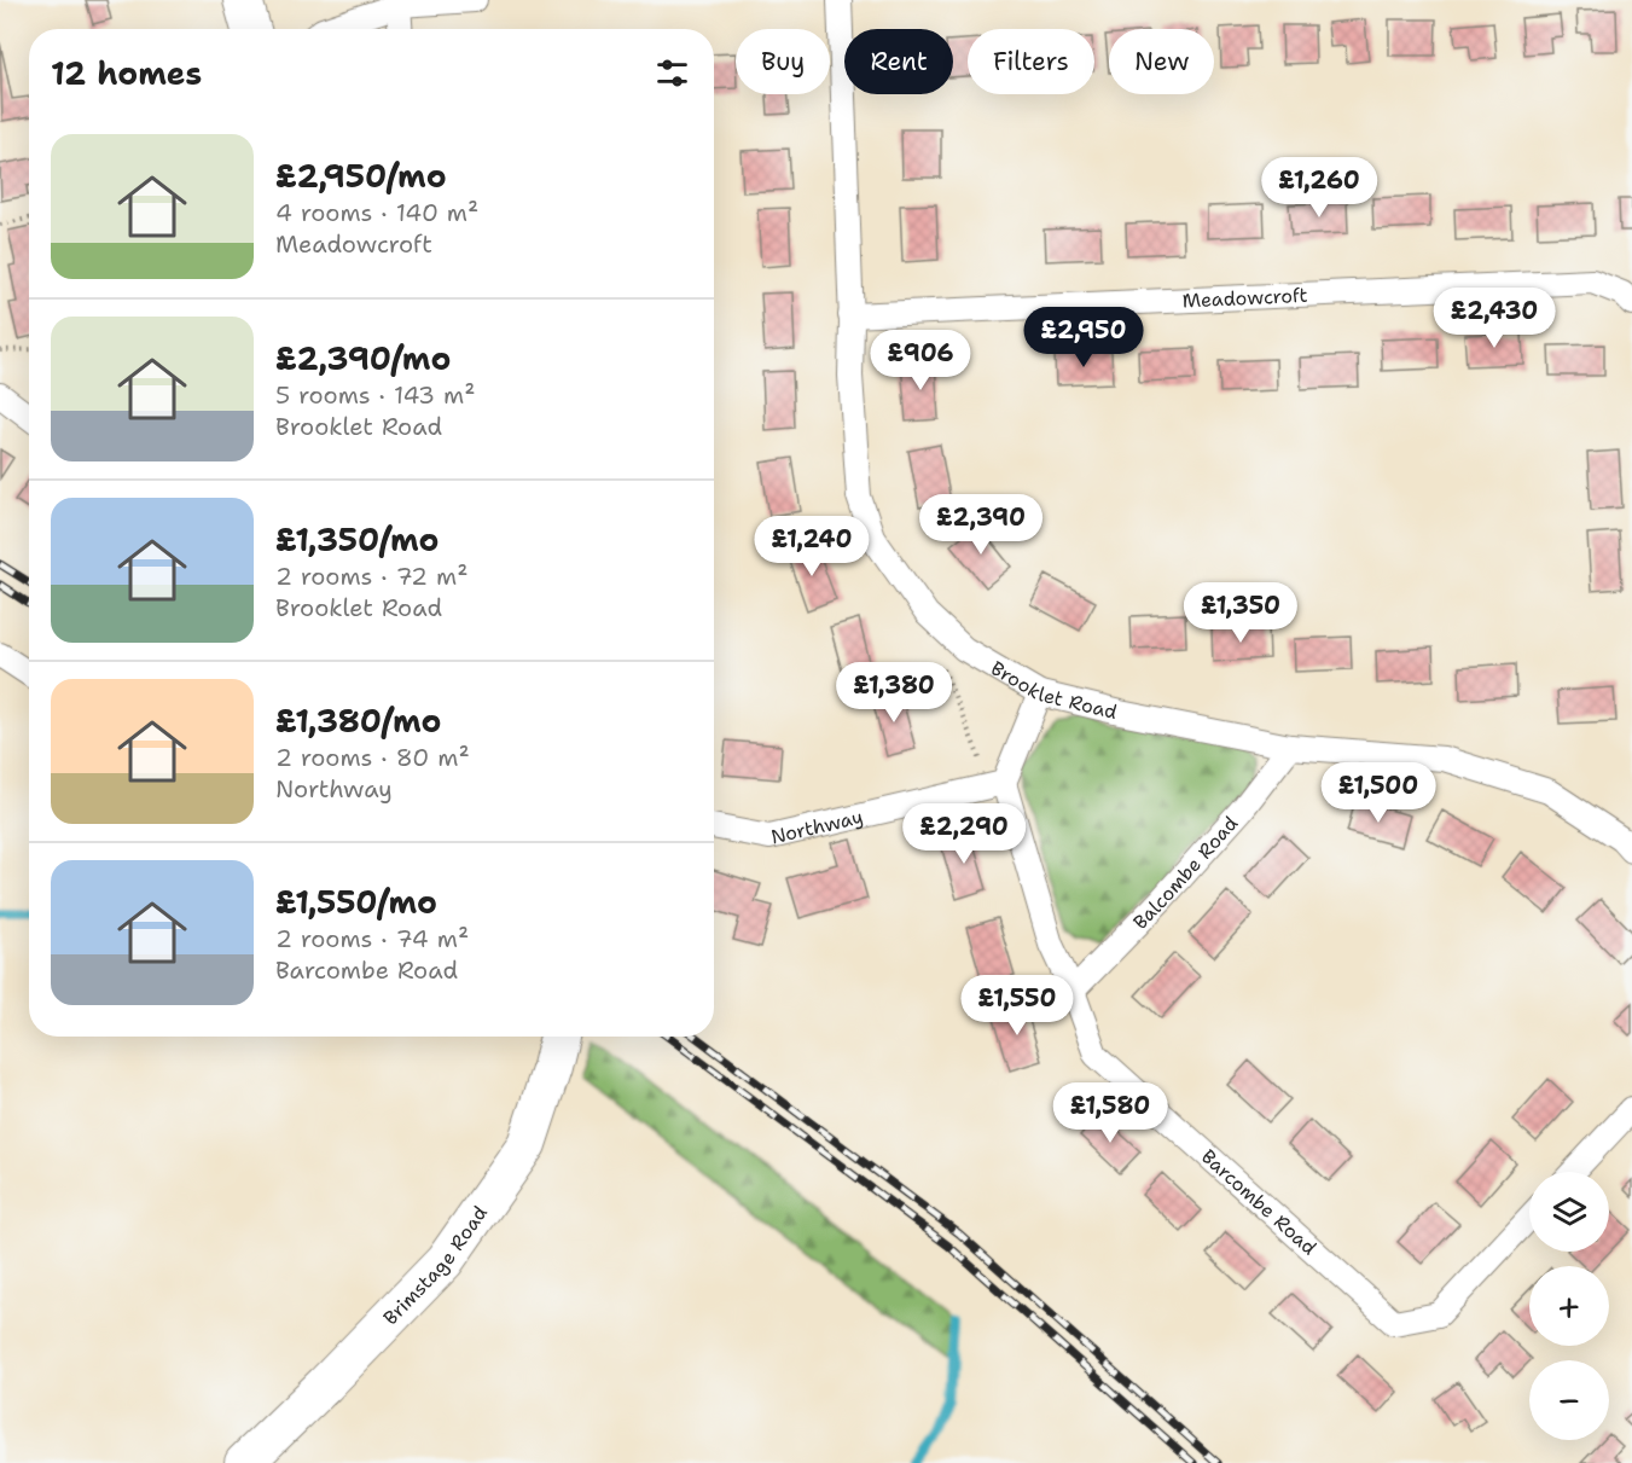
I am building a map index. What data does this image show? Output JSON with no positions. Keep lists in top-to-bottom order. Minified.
{"streets":{"main road":["Brimstage Road"],"street":["Meadowcroft","Brooklet Road","Northway","Balcombe Road","Barcombe Road"]},"crossings":[["Meadowcroft","Brooklet Road"],["Brooklet Road","Balcombe Road"],["Northway","Barcombe Road"],["Balcombe Road","Barcombe Road"]],"page":{"chip":["Buy","Rent","Filters","New"],"heading":"12 homes","list":[{"name":"£2,950/mo","note":"4 rooms · 140 m² · Meadowcroft"},{"name":"£2,390/mo","note":"5 rooms · 143 m² · Brooklet Road"},{"name":"£1,350/mo","note":"2 rooms · 72 m² · Brooklet Road"},{"name":"£1,380/mo","note":"2 rooms · 80 m² · Northway"},{"name":"£1,550/mo","note":"2 rooms · 74 m² · Barcombe Road"}],"price":["£1,260","£2,430","£2,950","£906","£2,390","£1,240","£1,350","£1,380","£1,500","£2,290","£1,550","£1,580"],"map_buttons":["+","−"]}}
